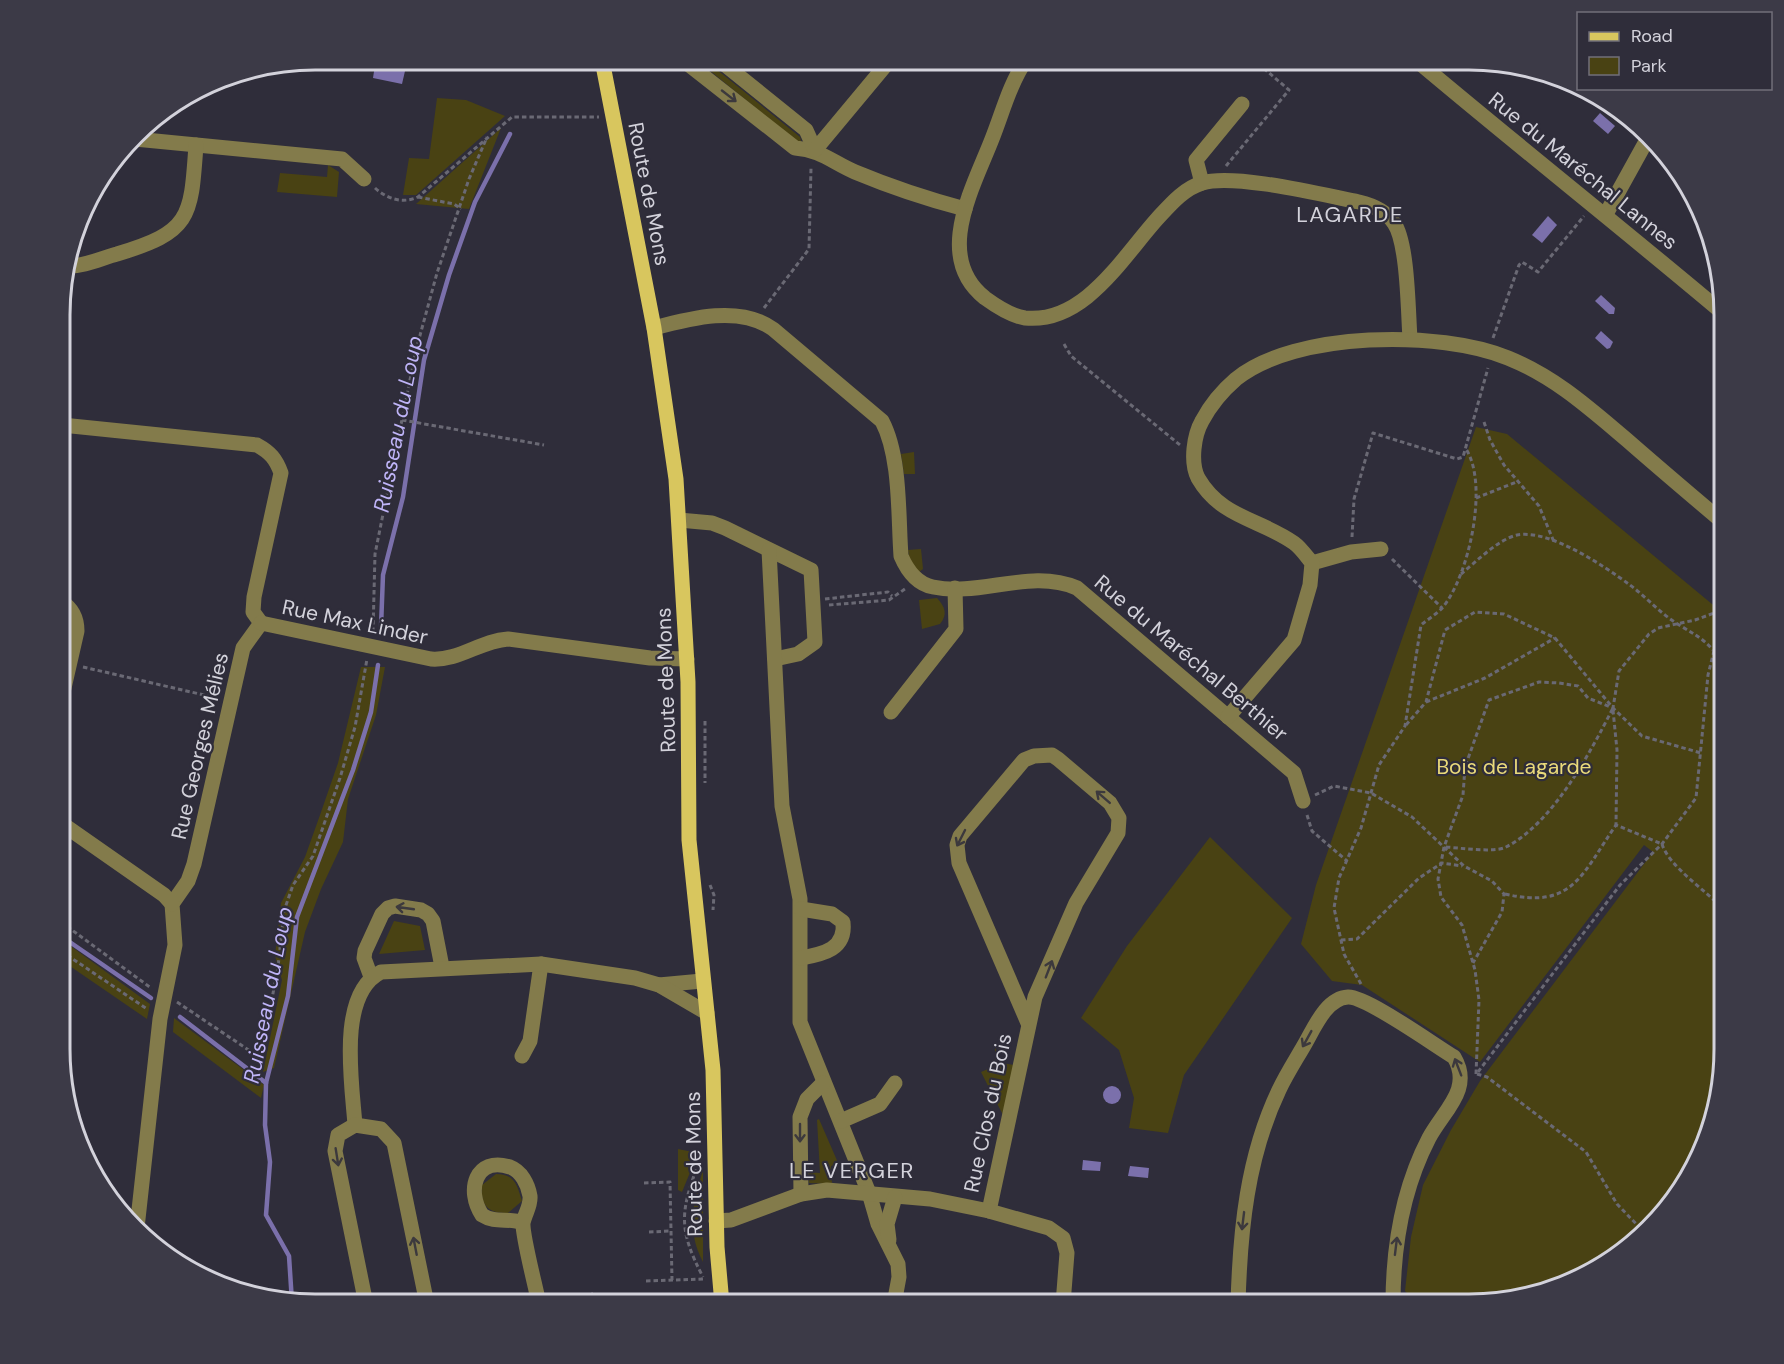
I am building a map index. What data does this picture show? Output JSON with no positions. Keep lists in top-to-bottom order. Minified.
{"streets":{"main road":["Route de Mons"],"street":["Rue du Maréchal Lannes","Rue Max Linder","Rue du Maréchal Berthier","Rue Georges Mélies","Rue Clos du Bois"]},"crossings":[["Route de Mons","Rue Max Linder"],["Rue Max Linder","Rue Georges Mélies"]],"districts":["LAGARDE","LE VERGER"],"water":["Ruisseau du Loup"],"parks":["Bois de Lagarde"],"legend":["Road","Park"]}
